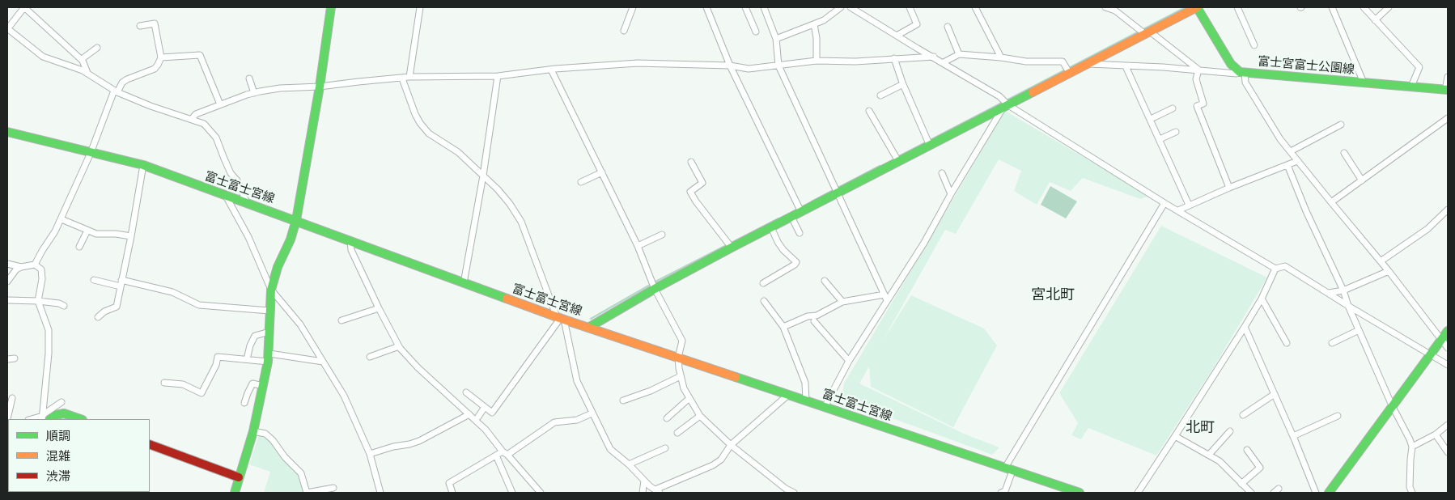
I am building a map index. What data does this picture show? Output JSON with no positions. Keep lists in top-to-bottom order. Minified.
{"streets":{"street":["富士宮富士公園線","富士富士宮線"]},"districts":["宮北町","北町"],"legend":["順調","混雑","渋滞"]}
